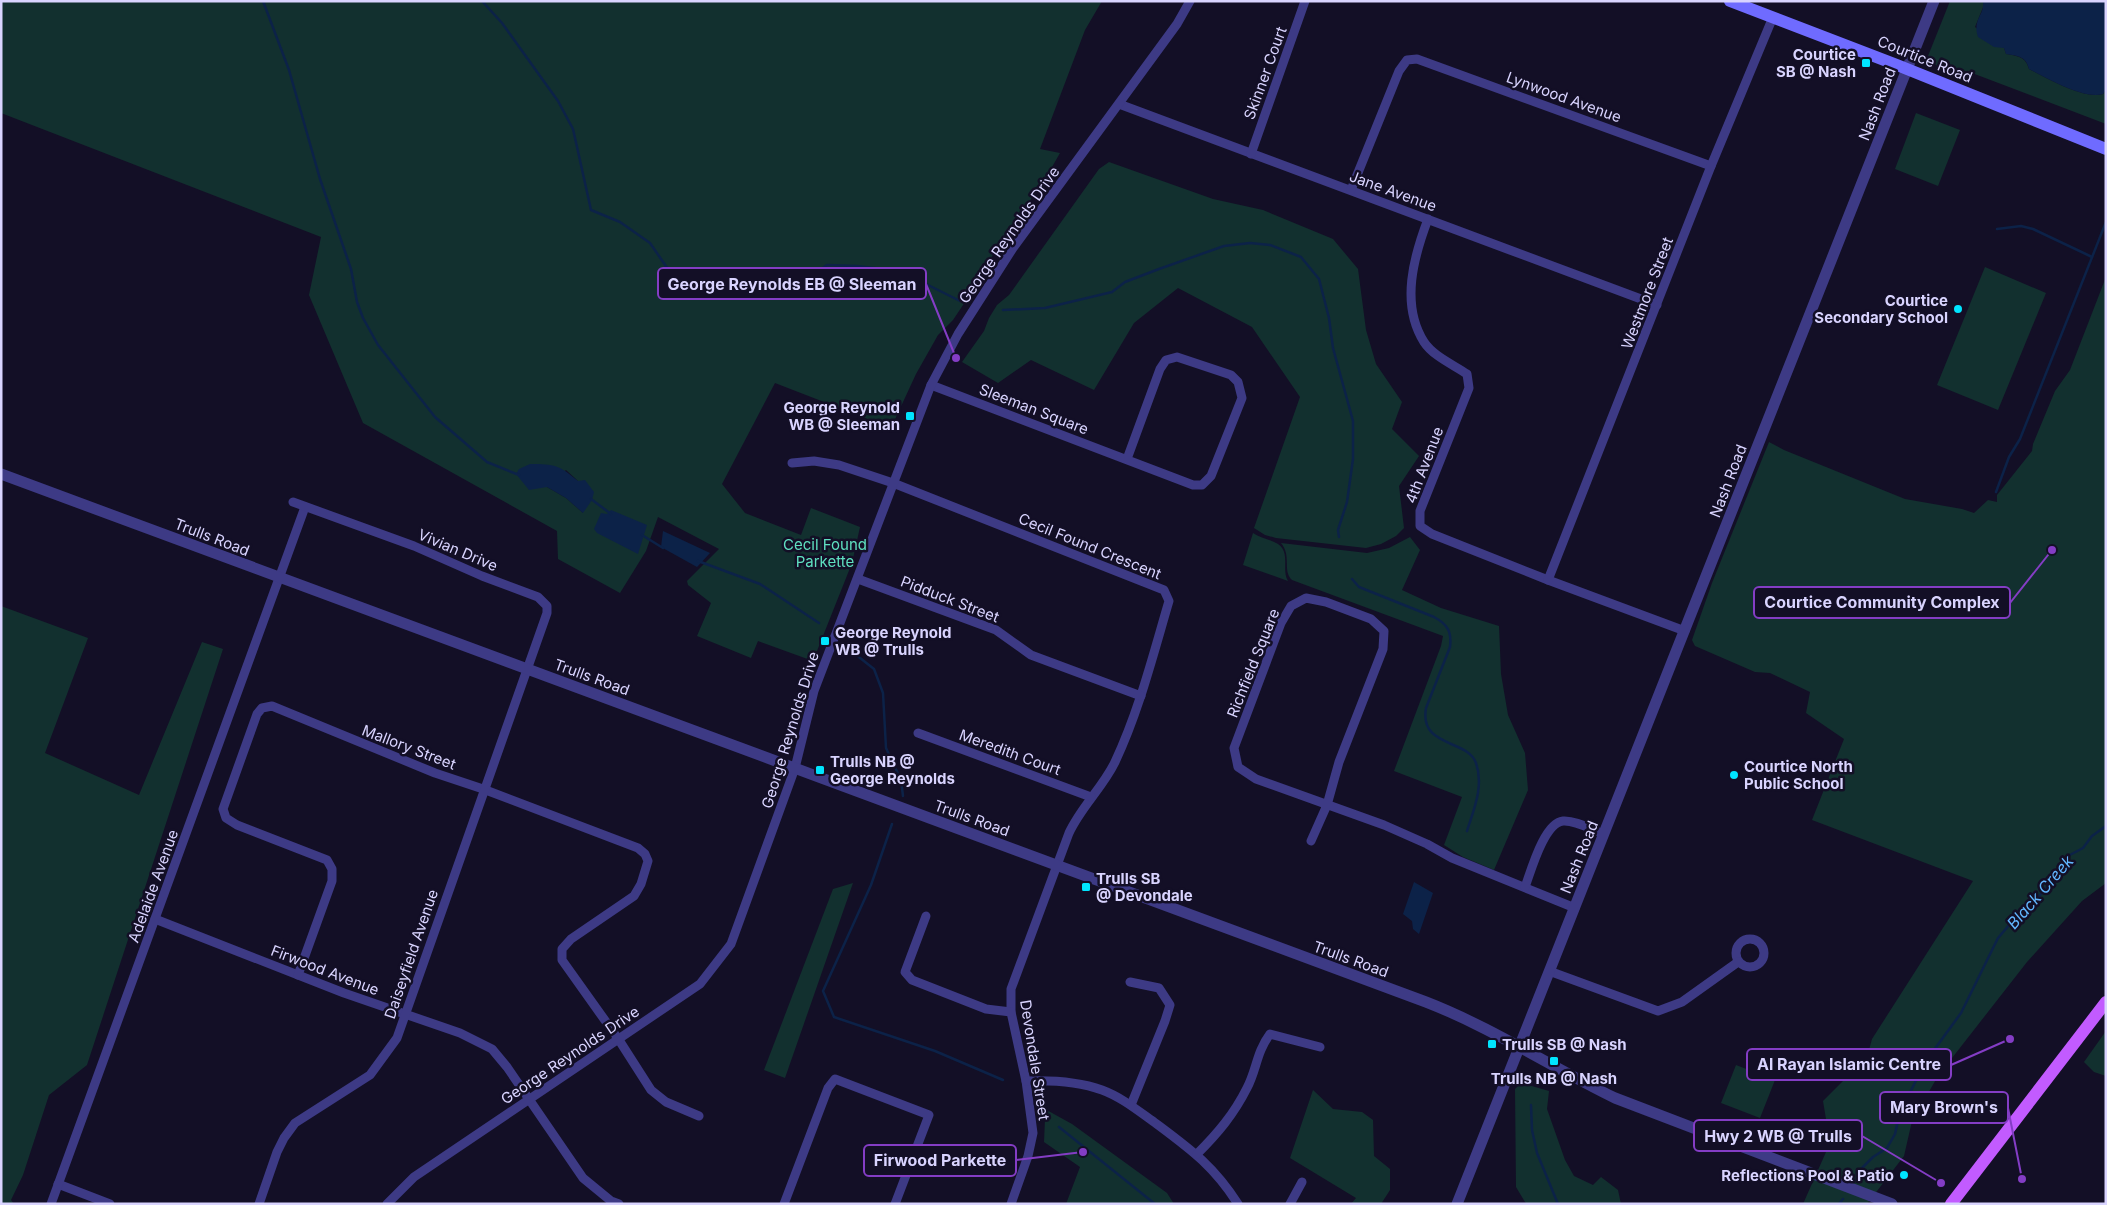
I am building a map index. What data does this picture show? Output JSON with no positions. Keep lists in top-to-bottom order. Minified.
{"streets":{"main road":["Courtice Road"],"street":["Skinner Court","Lynwood Avenue","Nash Road","Jane Avenue","George Reynolds Drive","Westmore Street","Sleeman Square","4th Avenue","Trulls Road","Cecil Found Crescent","Vivian Drive","Pidduck Street","Richfield Square","Mallory Street","Meredith Court","Adelaide Avenue","Daiseyfield Avenue","Firwood Avenue","Devondale Street"]},"crossings":[["Courtice Road","Nash Road"],["Courtice Road","Westmore Street"],["Skinner Court","Jane Avenue"],["Lynwood Avenue","Jane Avenue"],["Lynwood Avenue","Westmore Street"],["Nash Road","4th Avenue"],["Nash Road","Trulls Road"],["Nash Road","Richfield Square"],["Jane Avenue","George Reynolds Drive"],["Jane Avenue","Westmore Street"],["Jane Avenue","4th Avenue"],["George Reynolds Drive","Sleeman Square"],["George Reynolds Drive","Trulls Road"],["George Reynolds Drive","Cecil Found Crescent"],["George Reynolds Drive","Pidduck Street"],["George Reynolds Drive","Mallory Street"],["George Reynolds Drive","Firwood Avenue"],["Westmore Street","4th Avenue"],["Trulls Road","Cecil Found Crescent"],["Trulls Road","Vivian Drive"],["Trulls Road","Adelaide Avenue"],["Trulls Road","Daiseyfield Avenue"],["Trulls Road","Devondale Street"],["Cecil Found Crescent","Pidduck Street"],["Cecil Found Crescent","Meredith Court"],["Cecil Found Crescent","Devondale Street"],["Vivian Drive","Adelaide Avenue"],["Vivian Drive","Daiseyfield Avenue"],["Mallory Street","Daiseyfield Avenue"],["Mallory Street","Firwood Avenue"],["Adelaide Avenue","Firwood Avenue"],["Daiseyfield Avenue","Firwood Avenue"]],"water":["Black Creek"],"parks":["Cecil Found Parkette"],"places":{"transit":["Courtice SB @ Nash","George Reynold WB @ Sleeman","George Reynold WB @ Trulls","Trulls NB @ George Reynolds","Trulls SB @ Devondale","Trulls SB @ Nash","Trulls NB @ Nash"],"other":["Courtice Secondary School","George Reynolds EB @ Sleeman","Courtice Community Complex","Courtice North Public School","Al Rayan Islamic Centre","Firwood Parkette","Reflections Pool & Patio","Mary Brown's","Hwy 2 WB @ Trulls"]}}
